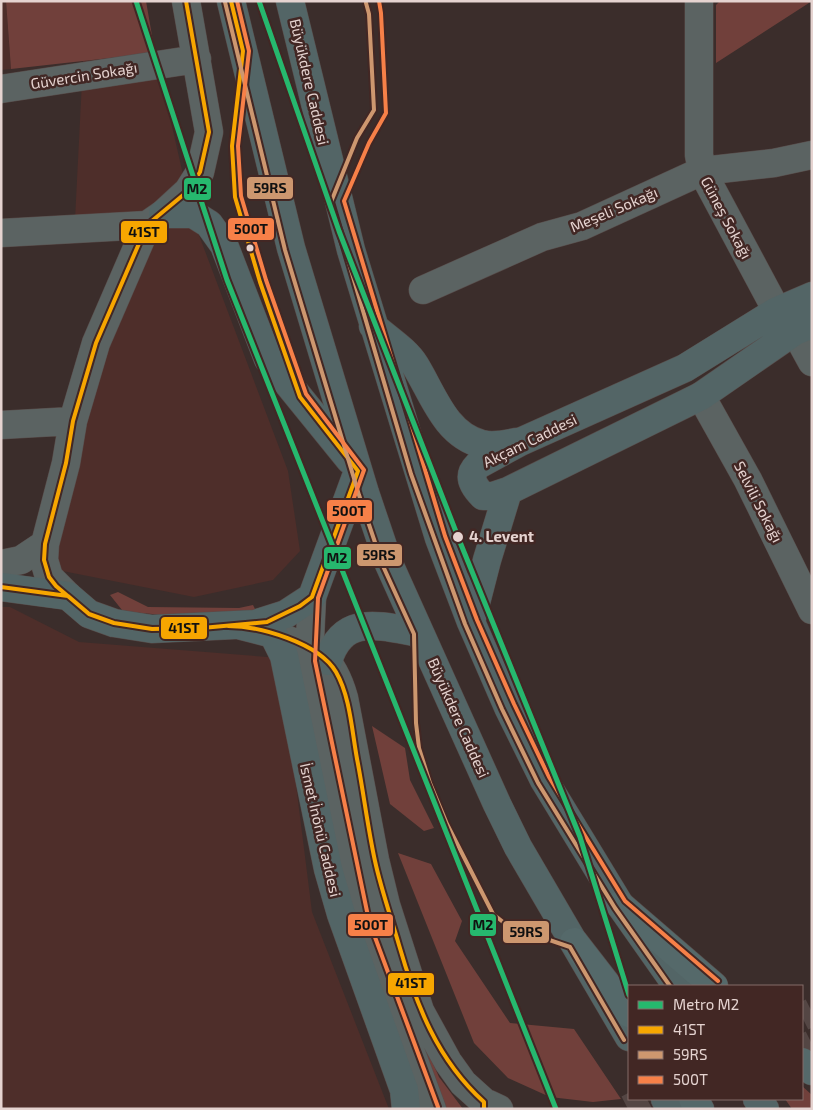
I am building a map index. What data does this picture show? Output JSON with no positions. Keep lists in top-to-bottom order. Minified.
{"streets":{"main road":["Büyükdere Caddesi","Akçam Caddesi","İsmet İnönü Caddesi"],"street":["Güvercin Sokağı","Meşeli Sokağı","Güneş Sokağı","Selvili Sokağı"]},"crossings":[["Meşeli Sokağı","Güneş Sokağı"],["Güneş Sokağı","Akçam Caddesi"],["Akçam Caddesi","Selvili Sokağı"]],"places":["4. Levent"],"lines":["metro line M2","transit line 41ST","transit line 500T","transit line 59RS"],"legend":["Metro M2","41ST","59RS","500T"]}
